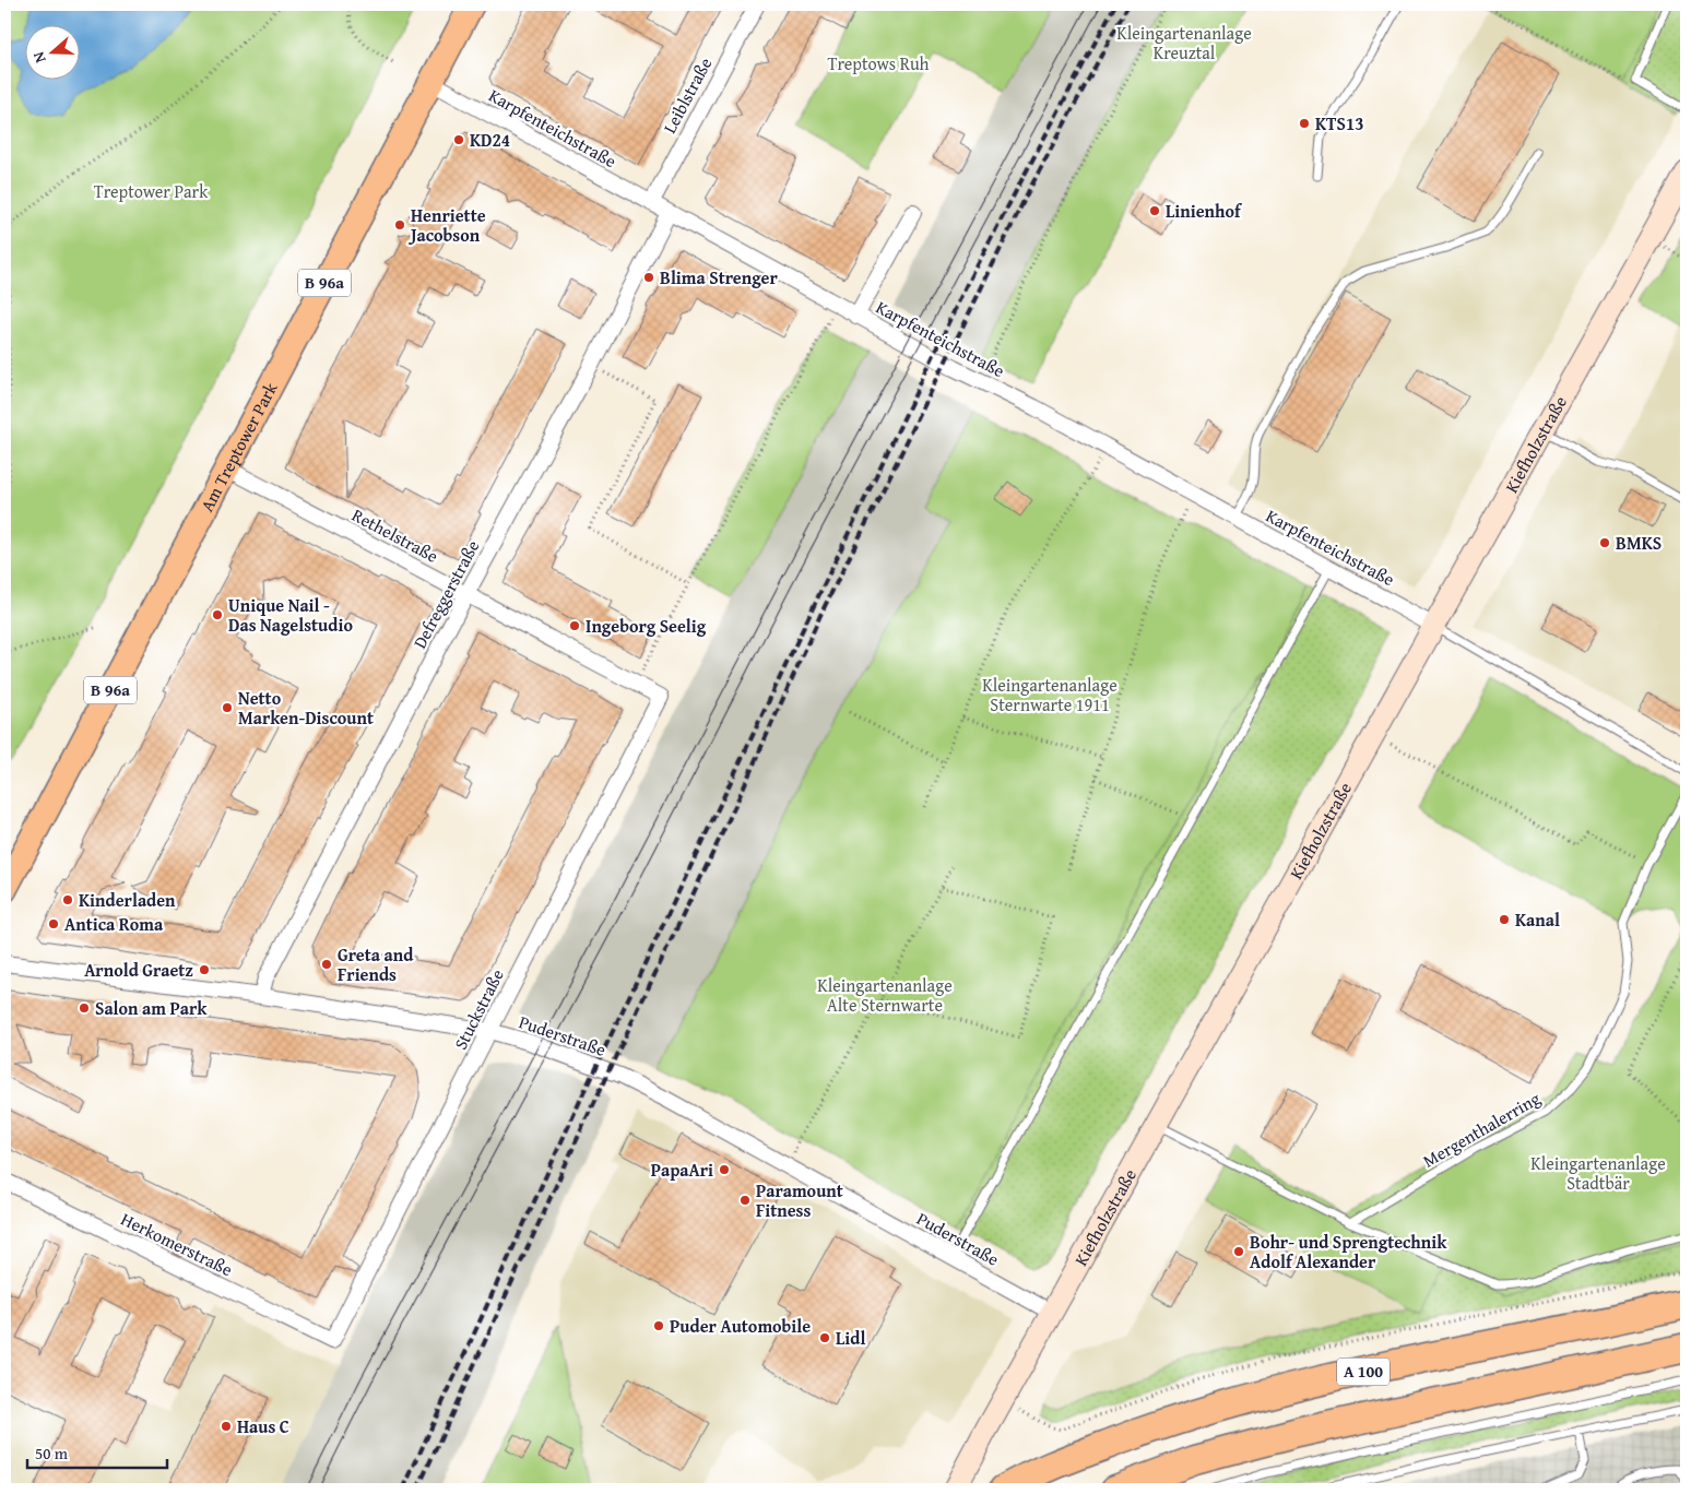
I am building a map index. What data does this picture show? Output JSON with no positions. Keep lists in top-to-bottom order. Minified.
{"streets":{"highway":["A 100"],"main road":["B 96a","Am Treptower Park"],"street":["Leiblstraße","Karpfenteichstraße","Kiefholzstraße","Rethelstraße","Defreggerstraße","Stuckstraße","Puderstraße","Herkomerstraße"],"lane":["Mergenthalerring"]},"crossings":[["Leiblstraße","Karpfenteichstraße"],["Karpfenteichstraße","Kiefholzstraße"],["Karpfenteichstraße","Am Treptower Park"],["Karpfenteichstraße","Defreggerstraße"],["Kiefholzstraße","Puderstraße"],["Am Treptower Park","Rethelstraße"],["Rethelstraße","Defreggerstraße"],["Rethelstraße","Stuckstraße"],["Defreggerstraße","Puderstraße"],["Stuckstraße","Puderstraße"],["Stuckstraße","Herkomerstraße"]],"parks":["Kleingartenanlage Kreuztal","Treptows Ruh","Treptower Park","Kleingartenanlage Sternwarte 1911","Kleingartenanlage Alte Sternwarte","Kleingartenanlage Stadtbär"],"places":["KTS13","KD24","Linienhof","Henriette Jacobson","Blima Strenger","BMKS","Unique Nail - Das Nagelstudio","Ingeborg Seelig","Netto Marken-Discount","Kinderladen","Kanal","Antica Roma","Greta and Friends","Arnold Graetz","Salon am Park","PapaAri","Paramount Fitness","Bohr- und Sprengtechnik Adolf Alexander","Puder Automobile","Lidl","Haus C"],"scale_bar":"50 m","north":"left"}
